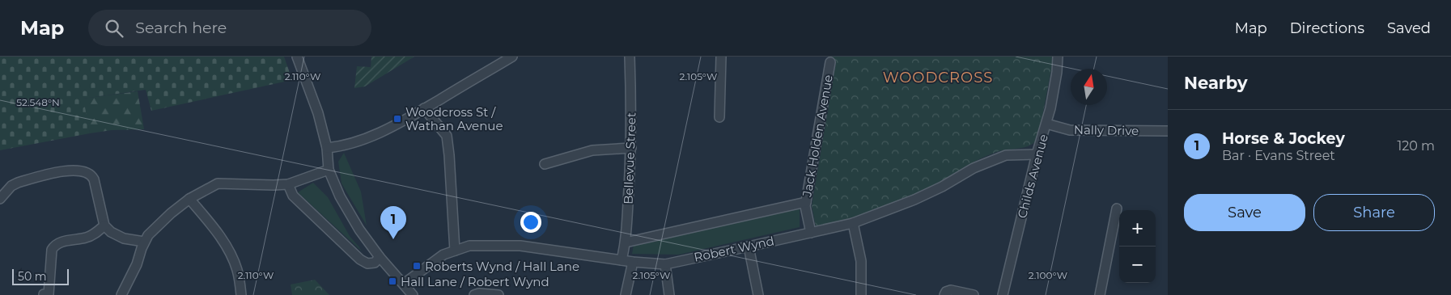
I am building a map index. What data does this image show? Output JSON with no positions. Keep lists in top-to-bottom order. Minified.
{"streets":{"street":["Nally Drive","Jack Holden Avenue","Bellevue Street","Childs Avenue","Robert Wynd"]},"crossings":[["Nally Drive","Childs Avenue"],["Jack Holden Avenue","Robert Wynd"],["Bellevue Street","Robert Wynd"],["Childs Avenue","Robert Wynd"]],"districts":["WOODCROSS"],"places":{"transit":["Woodcross St / Wathan Avenue","Roberts Wynd / Hall Lane","Hall Lane / Robert Wynd"]},"scale_bar":"50 m","north":"top","page":{"header":"Map","search":"Search here","nav":["Map","Directions","Saved"],"heading":"Nearby","list":[{"mark":"1","name":"Horse & Jockey","note":"Bar · Evans Street","value":"120 m"}],"buttons":["Save","Share"],"pins":"1","map_buttons":["+","−"],"scale":"50 m"},"coordinates":["2.110°W","2.105°W","52.548°N","2.100°W"]}
